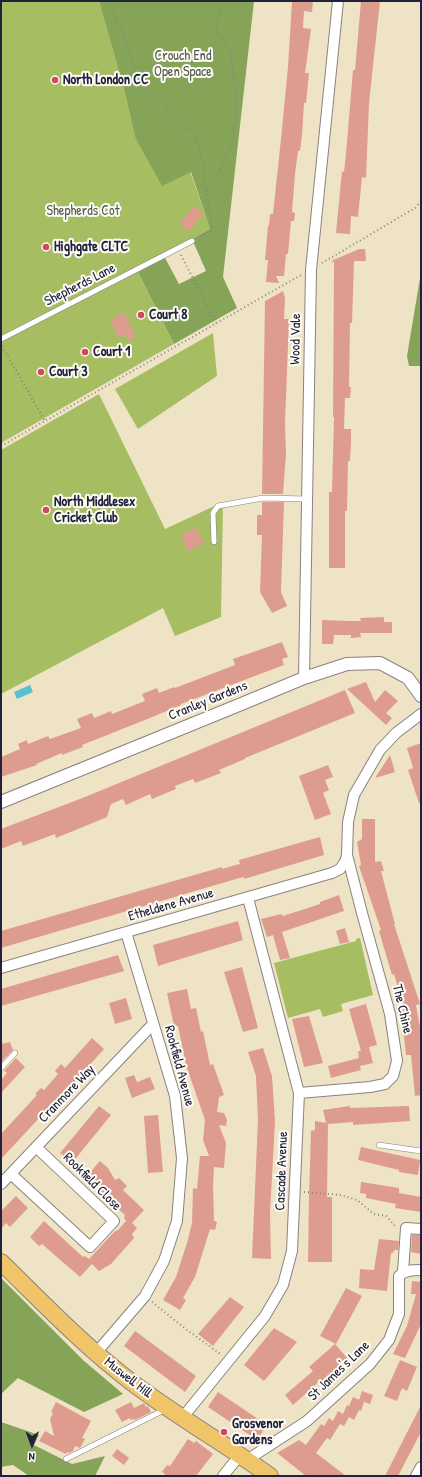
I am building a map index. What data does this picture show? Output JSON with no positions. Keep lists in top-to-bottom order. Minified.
{"streets":{"main road":["Muswell Hill"],"street":["Wood Vale","Cranley Gardens","Etheldene Avenue","The Chine","Rookfield Avenue","Cranmore Way","Cascade Avenue","Rookfield Close","St James's Lane"],"lane":["Shepherds Lane"]},"crossings":[["Wood Vale","Cranley Gardens"],["Etheldene Avenue","The Chine"],["Etheldene Avenue","Rookfield Avenue"],["Etheldene Avenue","Cascade Avenue"],["The Chine","Cascade Avenue"],["Rookfield Avenue","Cranmore Way"],["Rookfield Avenue","Muswell Hill"],["Cranmore Way","Rookfield Close"],["Cascade Avenue","Muswell Hill"],["St James's Lane","Muswell Hill"]],"parks":["Crouch End Open Space","Shepherds Cot"],"places":["North London CC","Highgate CLTC","Court 8","Court 1","Court 3","North Middlesex Cricket Club","Grosvenor Gardens"],"north":"bottom"}
